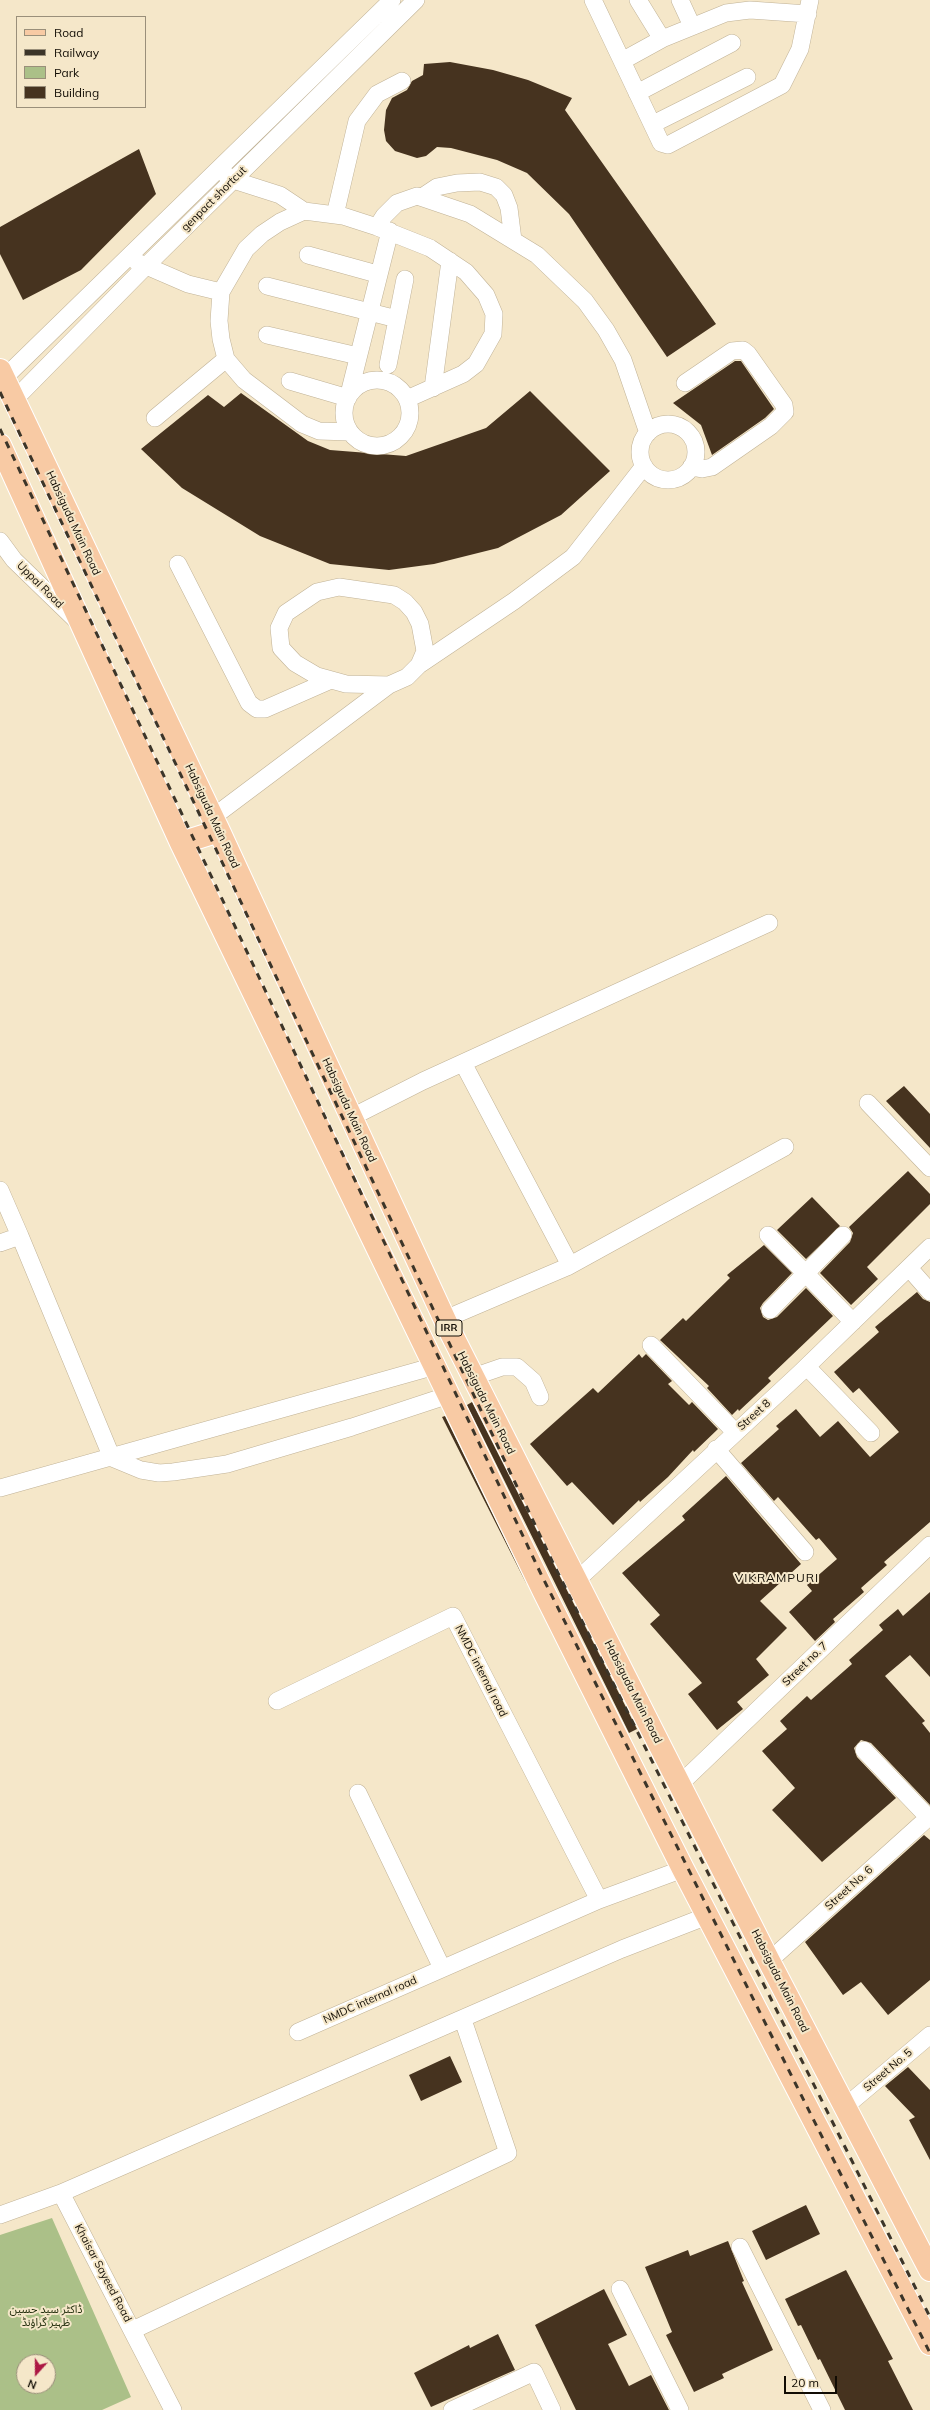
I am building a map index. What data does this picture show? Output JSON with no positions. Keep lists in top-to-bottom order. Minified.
{"streets":{"main road":["Habsiguda Main Road","IRR"],"street":["genpact shortcut","Uppal Road","Street 8","Street no. 7","NMDC internal road","Street No. 6","Street No. 5","Khaisar Sayeed Road"]},"crossings":[["genpact shortcut","Habsiguda Main Road"],["Habsiguda Main Road","Street 8"],["Habsiguda Main Road","Street no. 7"],["Habsiguda Main Road","Street No. 6"],["Habsiguda Main Road","Street No. 5"],["Uppal Road","IRR"],["IRR","NMDC internal road"]],"districts":["VIKRAMPURI"],"parks":["ڈاکٹر سید حسین ظہیر گراؤنڈ"],"legend":["Road","Railway","Park","Building"],"scale_bar":"20 m","north":"bottom"}
